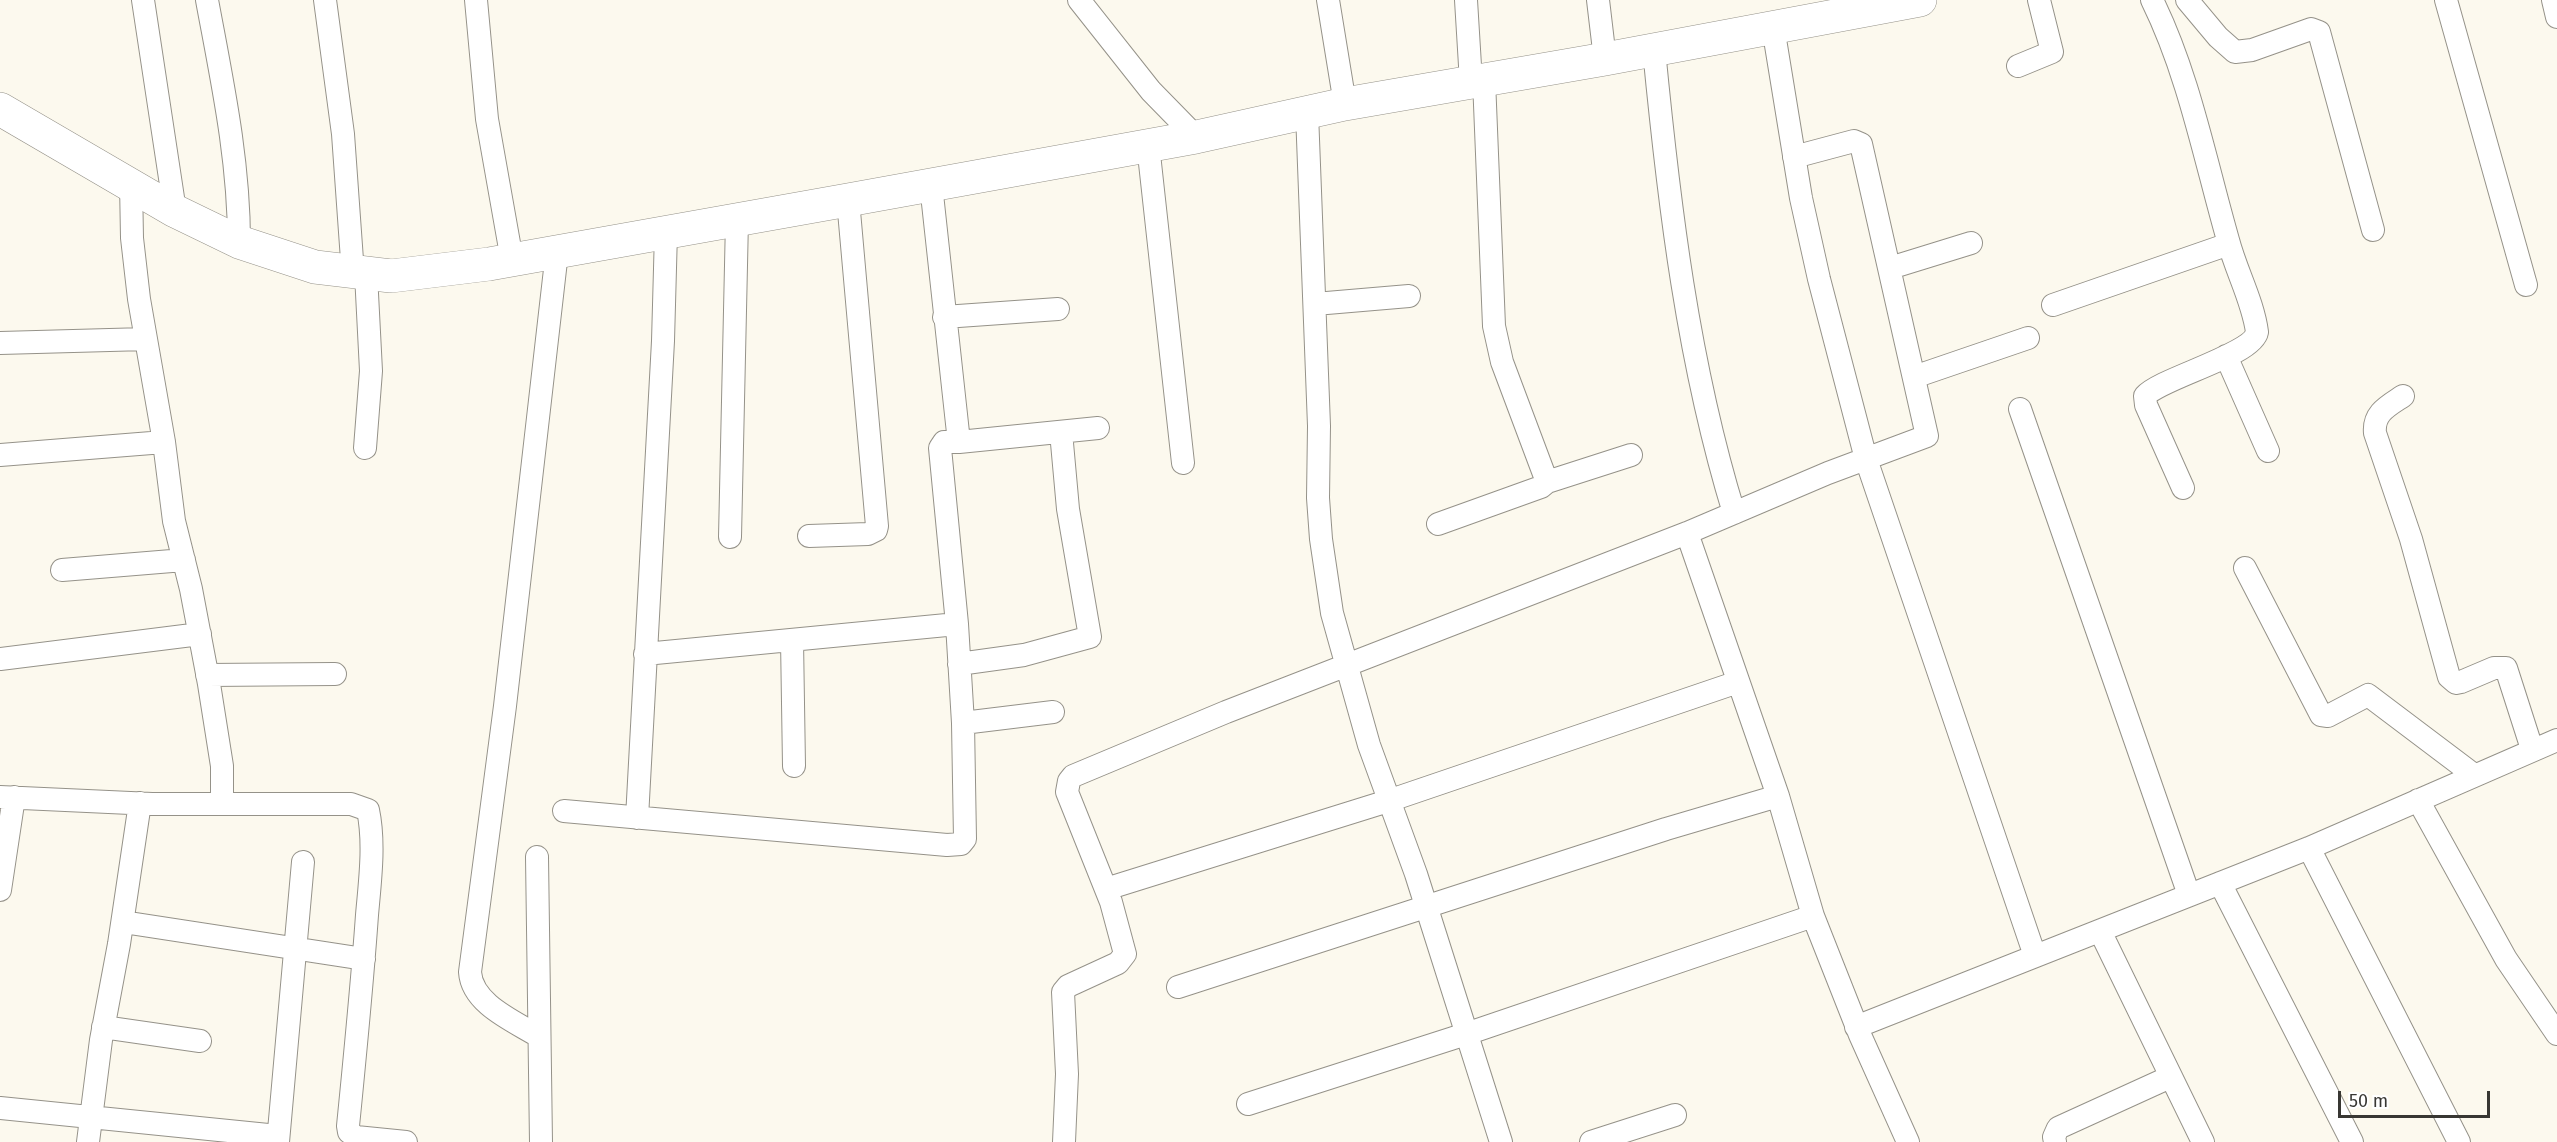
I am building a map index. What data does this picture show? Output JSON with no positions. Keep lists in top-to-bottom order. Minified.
{"scale_bar":"50 m"}
